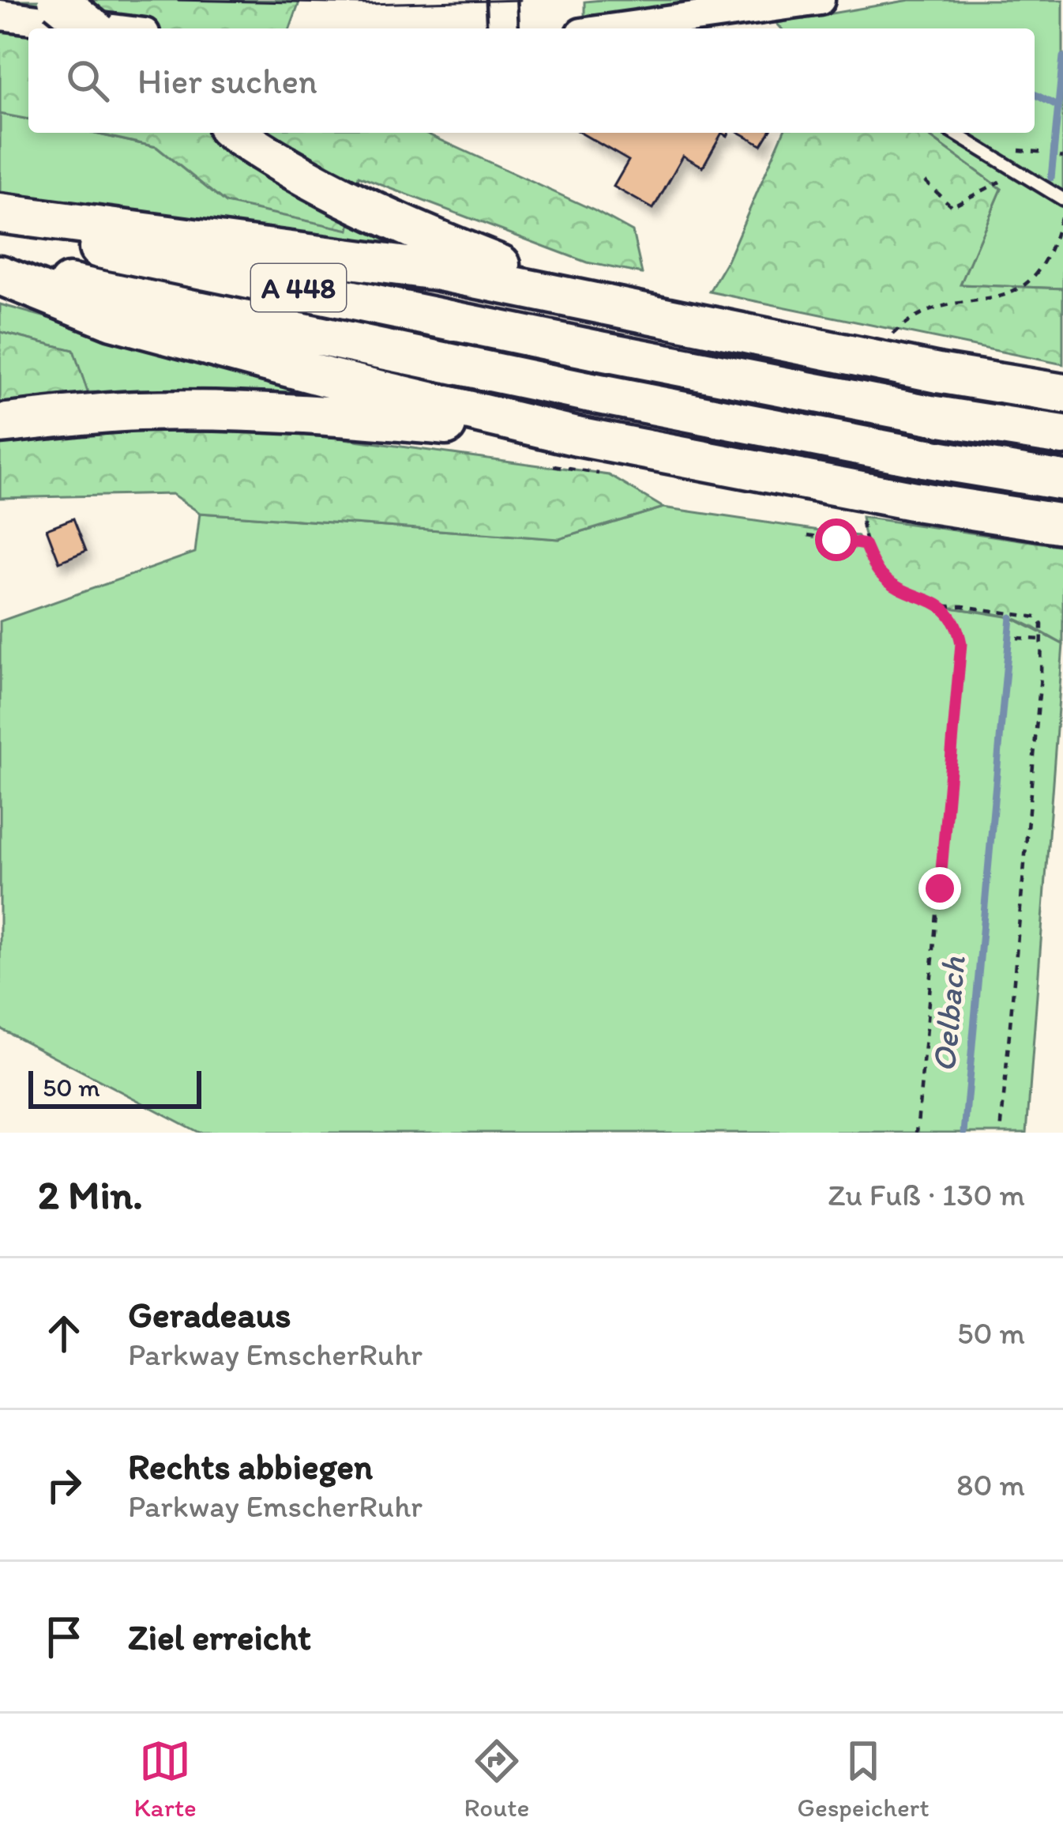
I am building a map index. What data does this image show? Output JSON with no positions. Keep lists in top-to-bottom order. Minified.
{"streets":{"highway":["A 448"]},"water":["Oelbach"],"scale_bar":"50 m","page":{"search":"Hier suchen","scale":"50 m","heading":["2 Min.","Zu Fuß · 130 m"],"list":[["Geradeaus","Parkway EmscherRuhr","50 m"],["Rechts abbiegen","Parkway EmscherRuhr","80 m"],"Ziel erreicht"],"nav":["Karte","Route","Gespeichert"]}}
